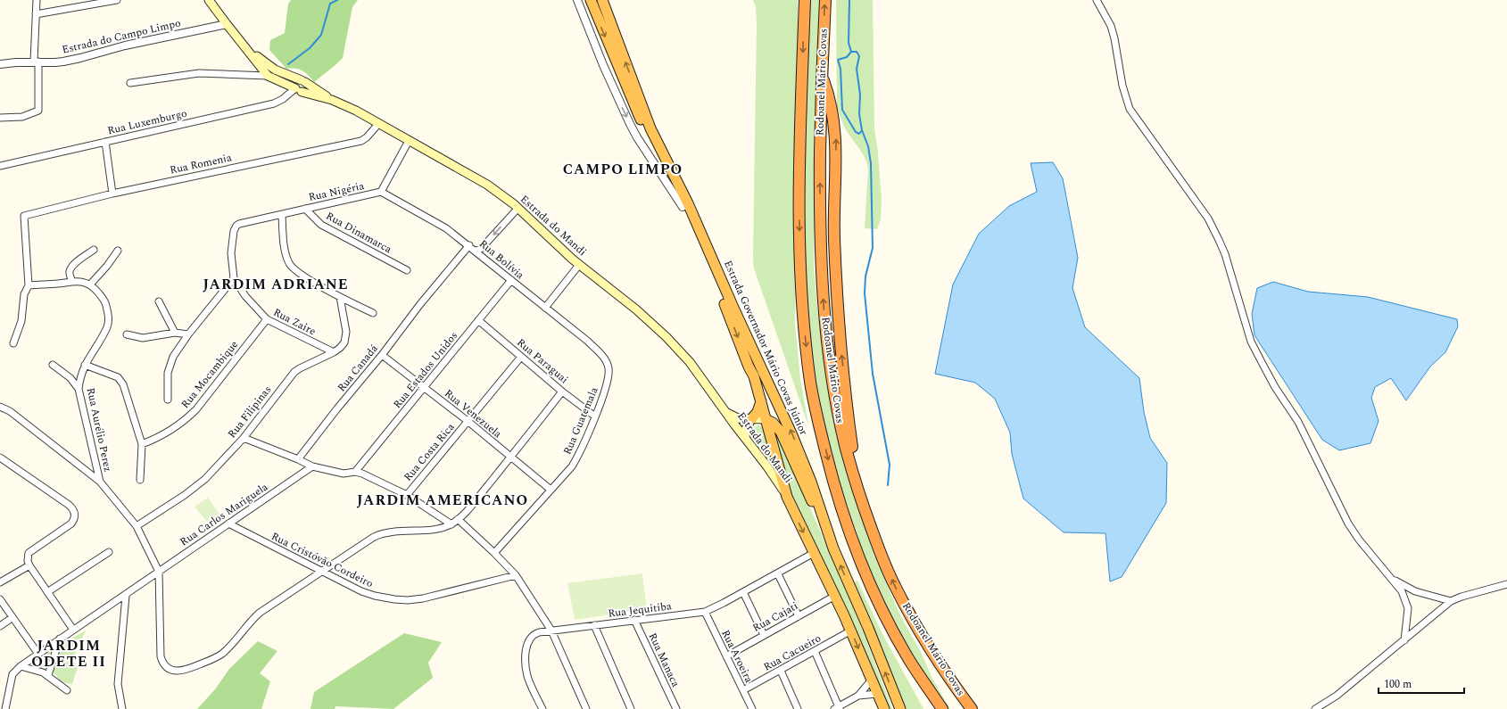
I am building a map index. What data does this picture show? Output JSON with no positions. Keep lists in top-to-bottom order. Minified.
{"streets":{"highway":["Rodoanel Mário Covas","Estrada Governador Mário Covas Júnior"],"main road":["Estrada do Mandi"],"street":["Estrada do Campo Limpo","Rua Luxemburgo","Rua Romenia","Rua Nigéria","Rua Dinamarca","Rua Bolívia","Rua Zaire","Rua Paraguai","Rua Canadá","Rua Estados Unidos","Rua Mocambique","Rua Filipinas","Rua Venezuela","Rua Guatemala","Rua Aurélio Perez","Rua Costa Rica","Rua Carlos Mariguela","Rua Cristóvão Cordeiro","Rua Jequitiba","Rua Cajati","Rua Cacueiro","Rua Aroeira","Rua Manaca"]},"crossings":[["Estrada do Campo Limpo","Estrada do Mandi"],["Rua Luxemburgo","Estrada do Mandi"],["Rua Romenia","Estrada do Mandi"],["Rua Nigéria","Estrada do Mandi"],["Rua Nigéria","Rua Dinamarca"],["Rua Nigéria","Rua Bolívia"],["Rua Nigéria","Rua Zaire"],["Estrada do Mandi","Estrada Governador Mário Covas Júnior"],["Rua Bolívia","Rua Canadá"],["Rua Bolívia","Rua Estados Unidos"],["Rua Bolívia","Rua Guatemala"],["Rua Zaire","Rua Mocambique"],["Rua Zaire","Rua Filipinas"],["Estrada Governador Mário Covas Júnior","Rua Jequitiba"],["Estrada Governador Mário Covas Júnior","Rua Cajati"],["Estrada Governador Mário Covas Júnior","Rua Cacueiro"],["Rua Paraguai","Rua Estados Unidos"],["Rua Paraguai","Rua Guatemala"],["Rua Paraguai","Rua Costa Rica"],["Rua Canadá","Rua Venezuela"],["Rua Estados Unidos","Rua Venezuela"],["Rua Filipinas","Rua Aurélio Perez"],["Rua Venezuela","Rua Guatemala"],["Rua Venezuela","Rua Costa Rica"],["Rua Aurélio Perez","Rua Carlos Mariguela"],["Rua Aurélio Perez","Rua Cristóvão Cordeiro"],["Rua Carlos Mariguela","Rua Cristóvão Cordeiro"],["Rua Jequitiba","Rua Aroeira"],["Rua Jequitiba","Rua Manaca"],["Rua Cajati","Rua Aroeira"],["Rua Cacueiro","Rua Aroeira"]],"districts":["CAMPO LIMPO","JARDIM ADRIANE","JARDIM AMERICANO","JARDIM ODETE II"],"scale_bar":"100 m"}
